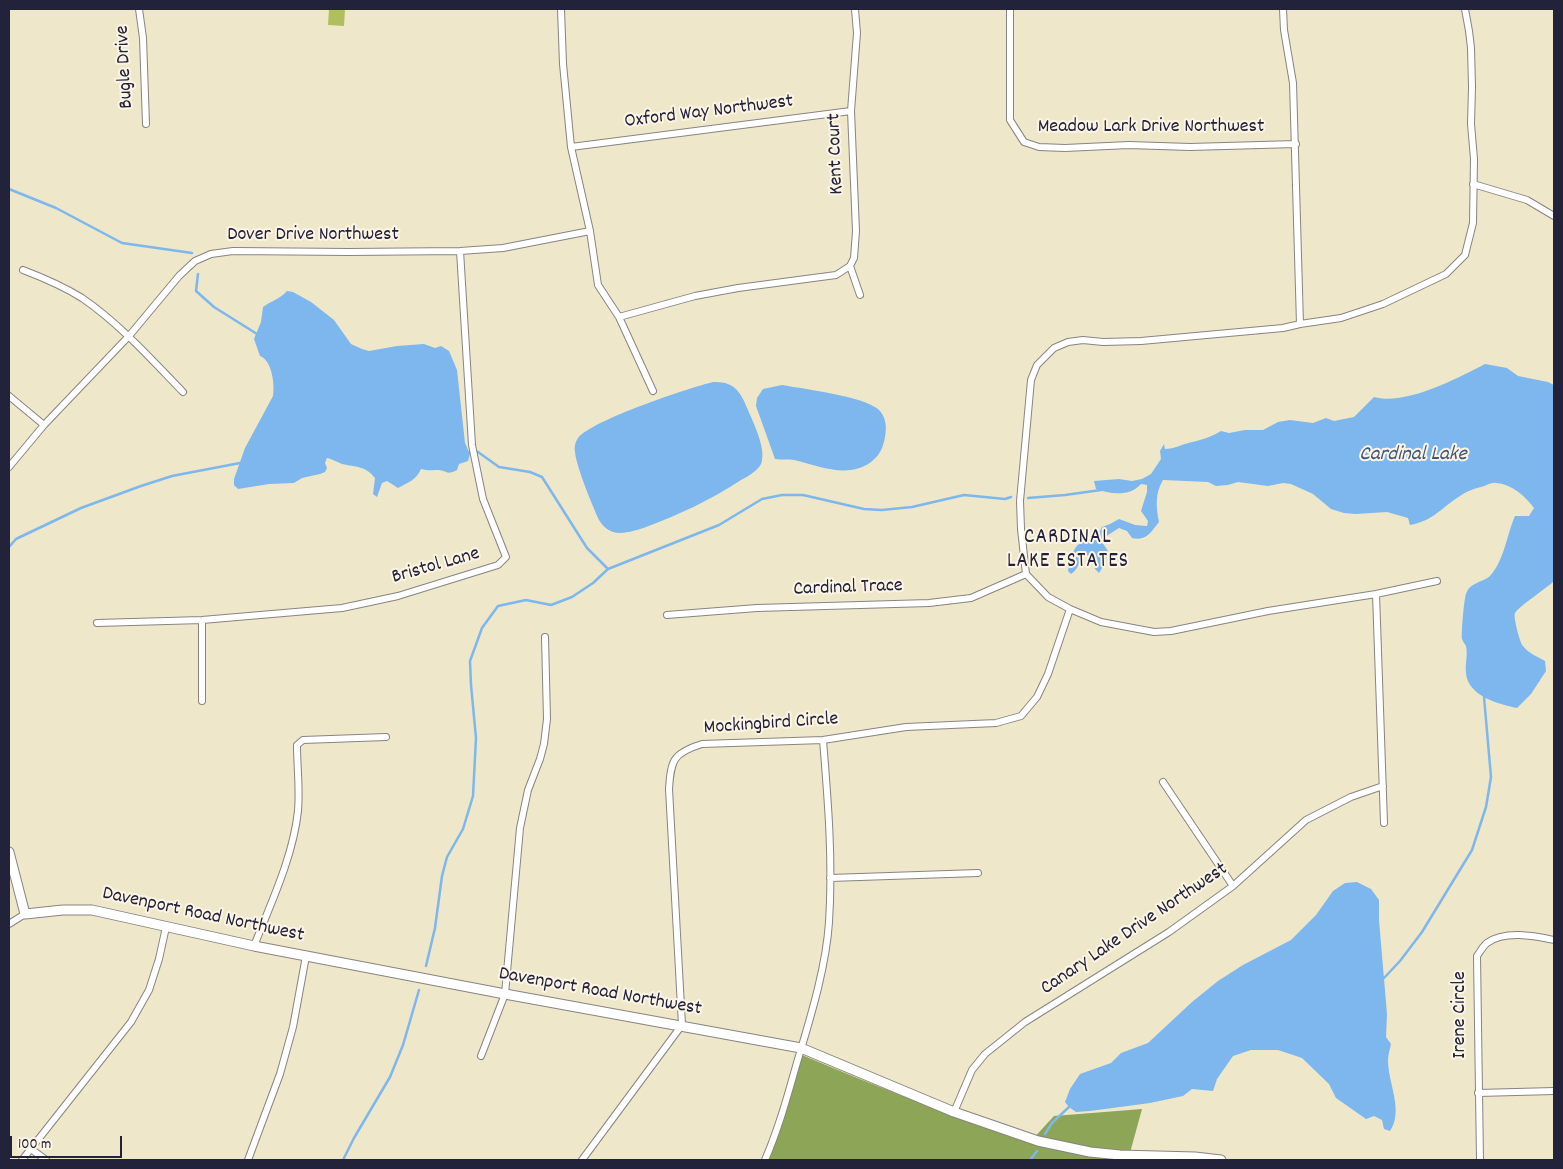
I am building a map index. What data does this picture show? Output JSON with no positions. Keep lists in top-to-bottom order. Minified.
{"streets":{"street":["Bugle Drive","Oxford Way Northwest","Meadow Lark Drive Northwest","Kent Court","Dover Drive Northwest","Bristol Lane","Cardinal Trace","Mockingbird Circle","Davenport Road Northwest","Canary Lake Drive Northwest","Irene Circle"]},"crossings":[["Oxford Way Northwest","Kent Court"],["Dover Drive Northwest","Bristol Lane"],["Mockingbird Circle","Davenport Road Northwest"],["Davenport Road Northwest","Canary Lake Drive Northwest"]],"districts":["CARDINAL LAKE ESTATES"],"water":["Cardinal Lake"],"scale_bar":"100 m"}
